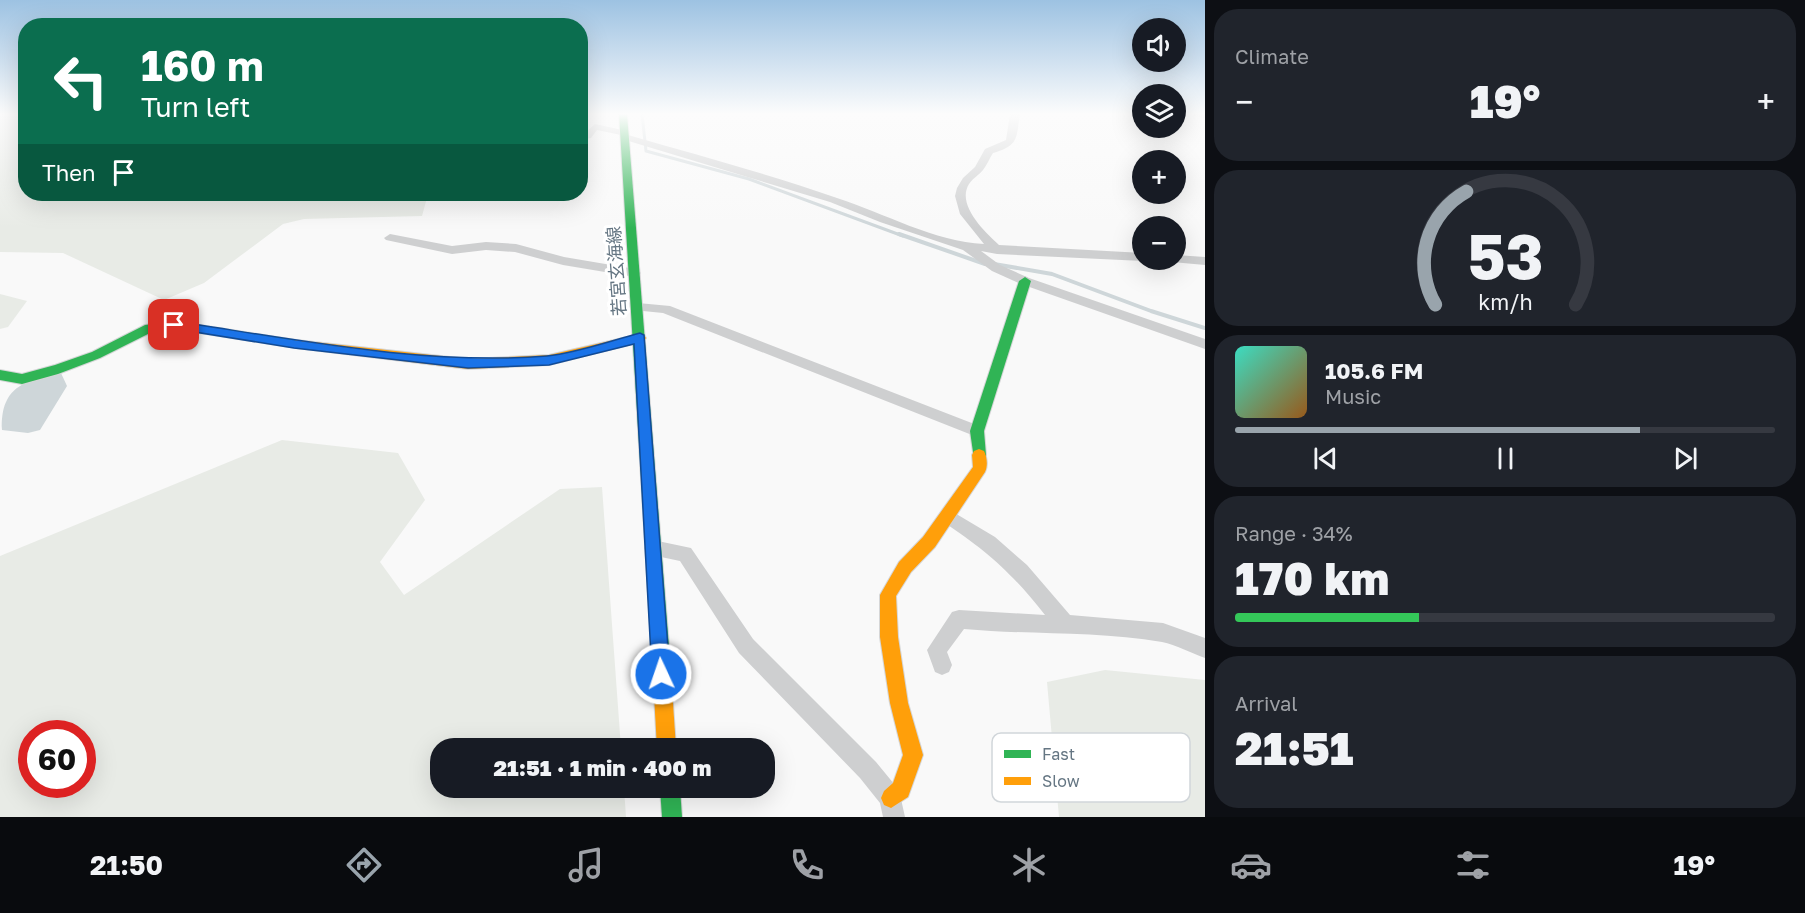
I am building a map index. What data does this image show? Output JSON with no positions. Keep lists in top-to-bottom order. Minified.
{"streets":{"street":["若宮玄海線"]},"legend":["Fast","Slow"],"page":{"tile":["Climate",["Range · 34%","170 km"],["Arrival","21:51"]],"map_buttons":["+","−"],"turn":["160 m","Turn left"],"heat":["−","19°","+"],"then":"Then","song":["105.6 FM","Music"],"limit":"60","trip":"21:51 · 1 min · 400 m","tabs":["21:50","19°"],"gauge":["53","km/h"]}}
